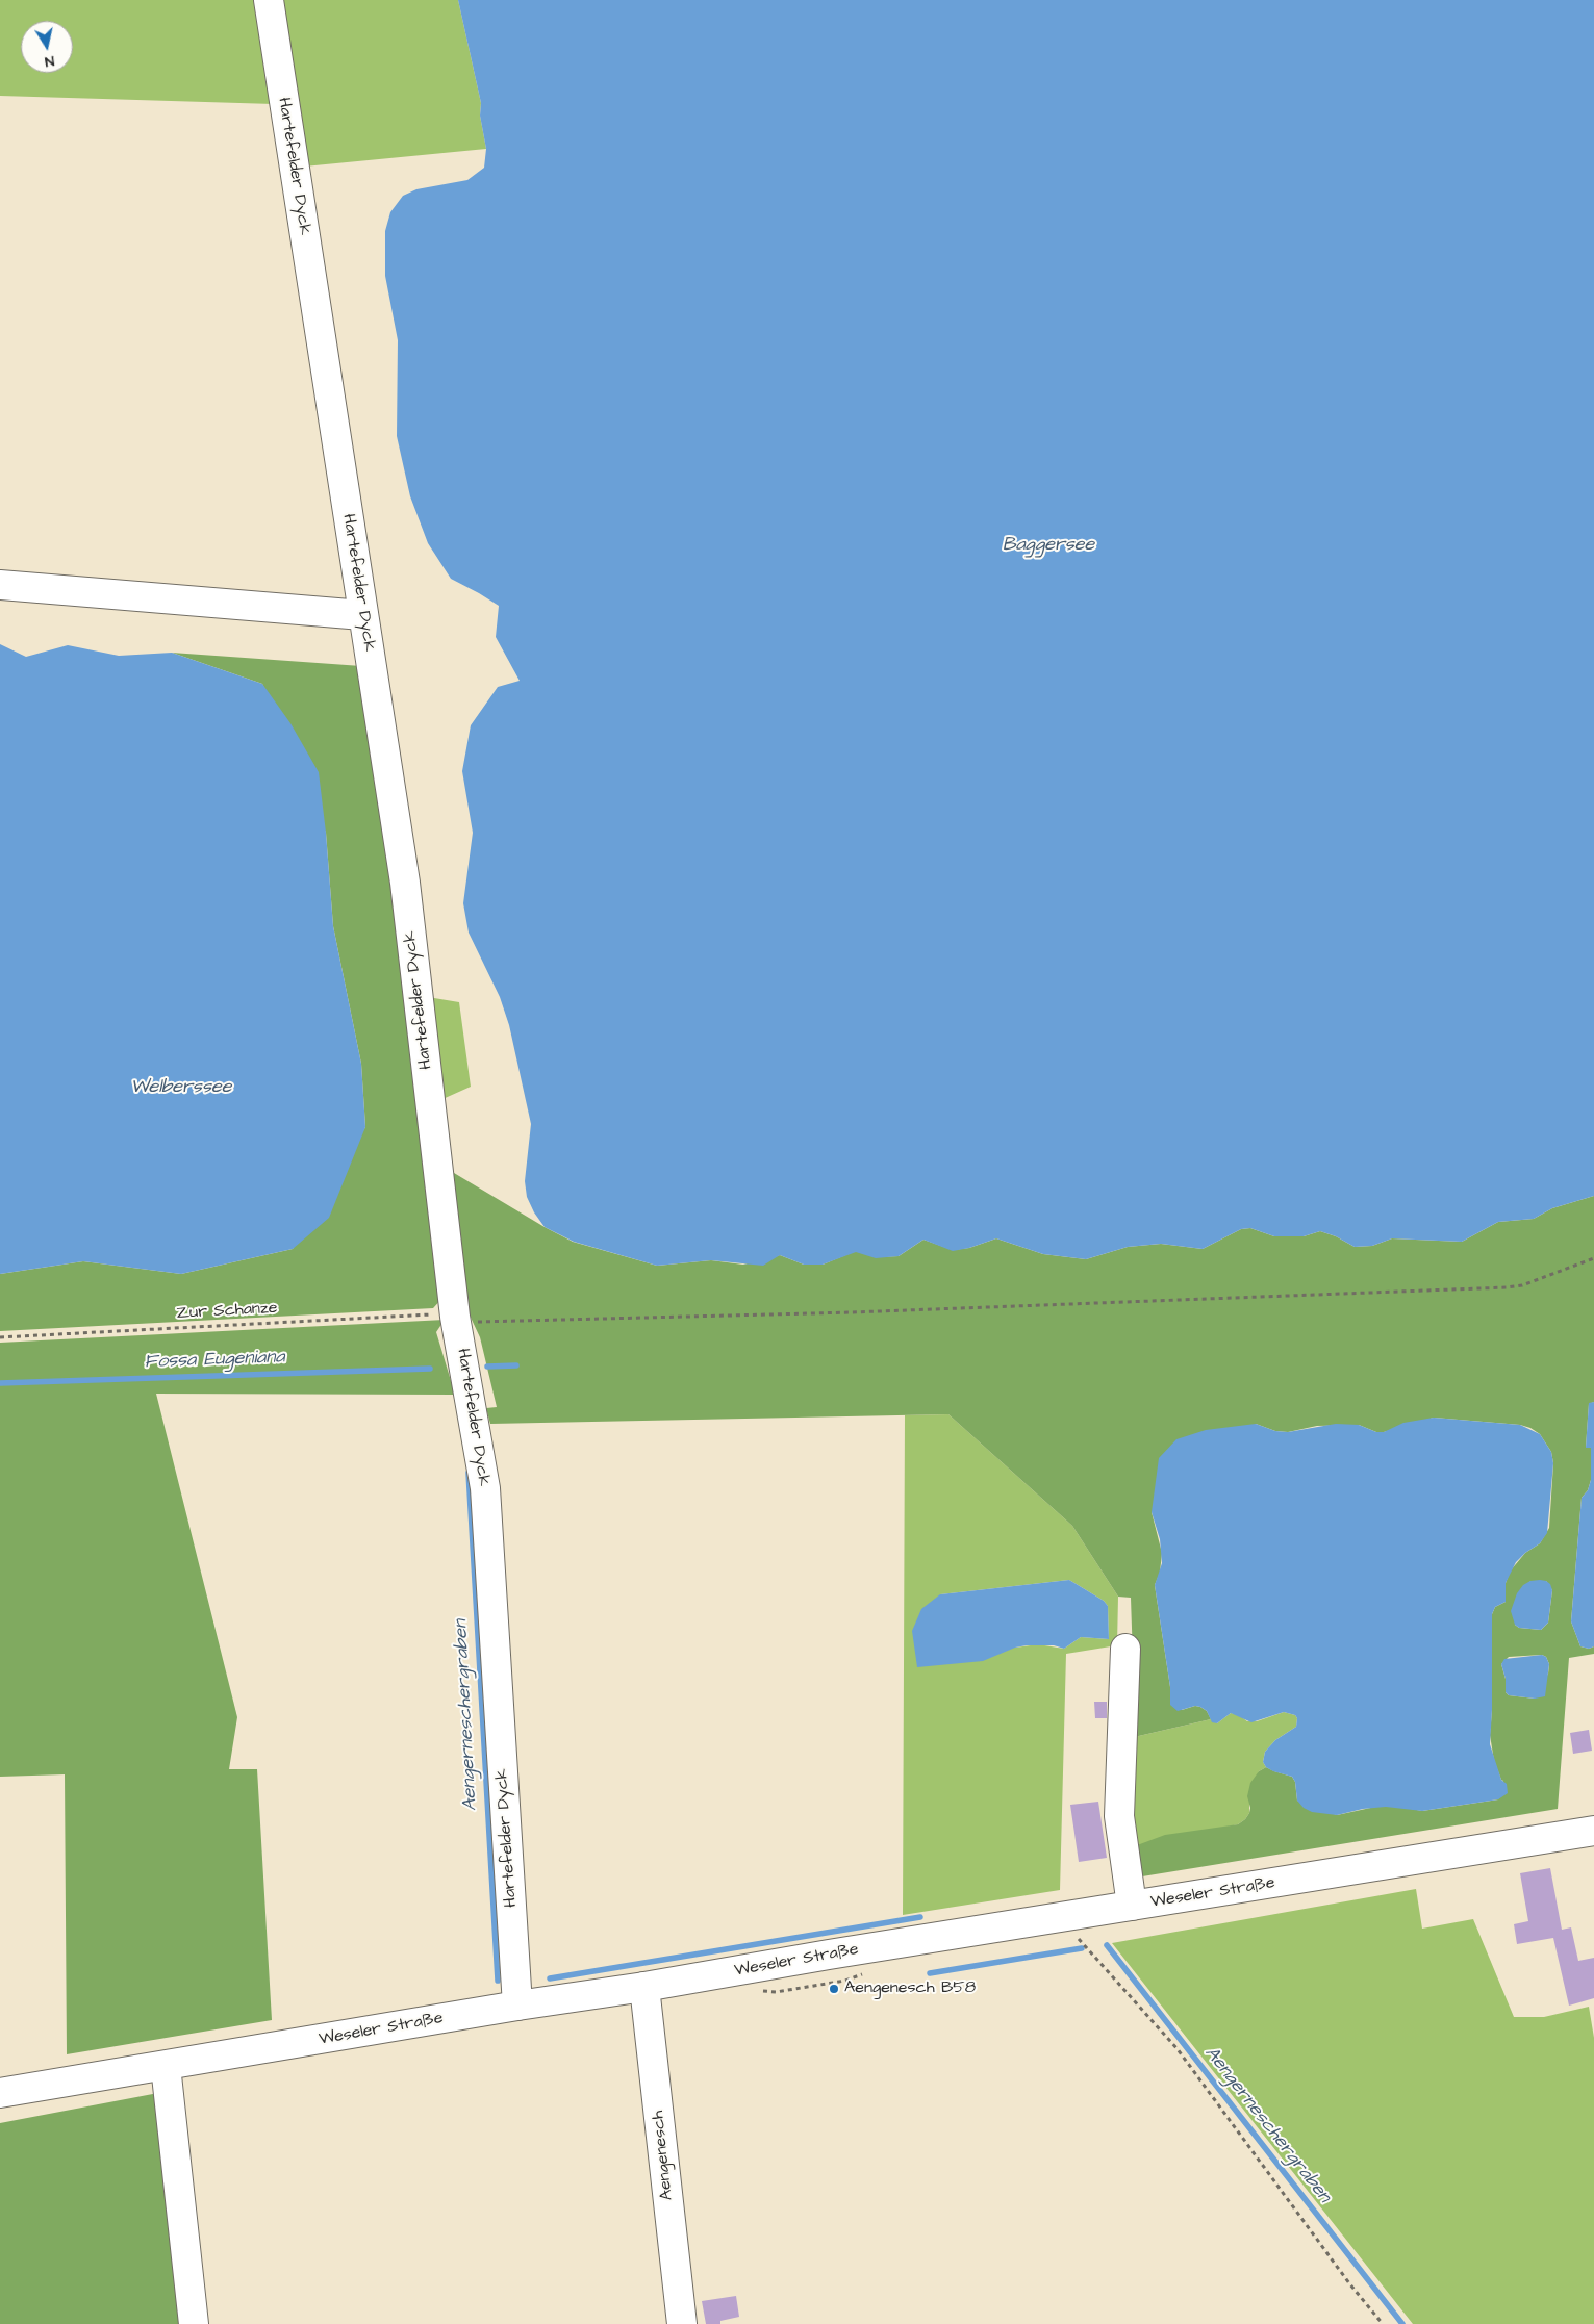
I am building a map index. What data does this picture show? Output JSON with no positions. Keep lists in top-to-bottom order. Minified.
{"streets":{"street":["Hartefelder Dyck","Weseler Straße","Aengenesch"],"path":["Zur Schanze"]},"crossings":[["Hartefelder Dyck","Zur Schanze"],["Hartefelder Dyck","Weseler Straße"],["Weseler Straße","Aengenesch"]],"water":["Baggersee","Welberssee","Fossa Eugeniana","Aengerneschergraben"],"places":["Aengenesch B58"],"north":"bottom"}
